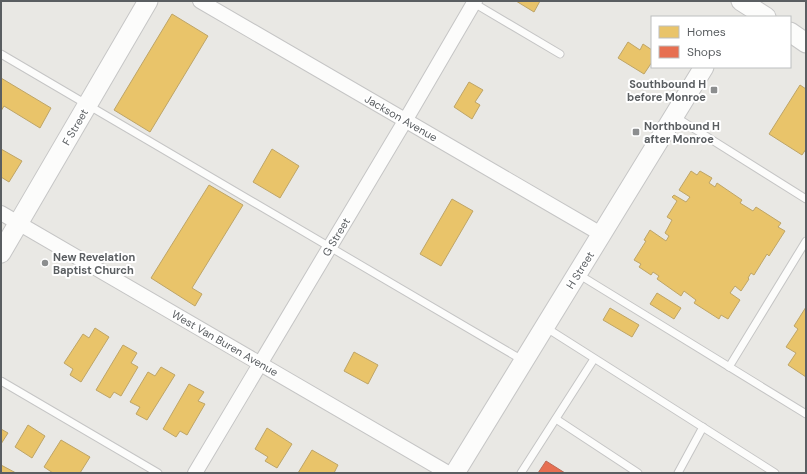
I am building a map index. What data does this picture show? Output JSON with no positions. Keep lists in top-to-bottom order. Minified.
{"streets":{"street":["Jackson Avenue","F Street","G Street","H Street","West Van Buren Avenue"]},"crossings":[["Jackson Avenue","G Street"],["Jackson Avenue","H Street"],["F Street","West Van Buren Avenue"],["G Street","West Van Buren Avenue"]],"places":{"transit":["Southbound H before Monroe","Northbound H after Monroe"],"other":["New Revelation Baptist Church"]},"legend":["Homes","Shops"]}
